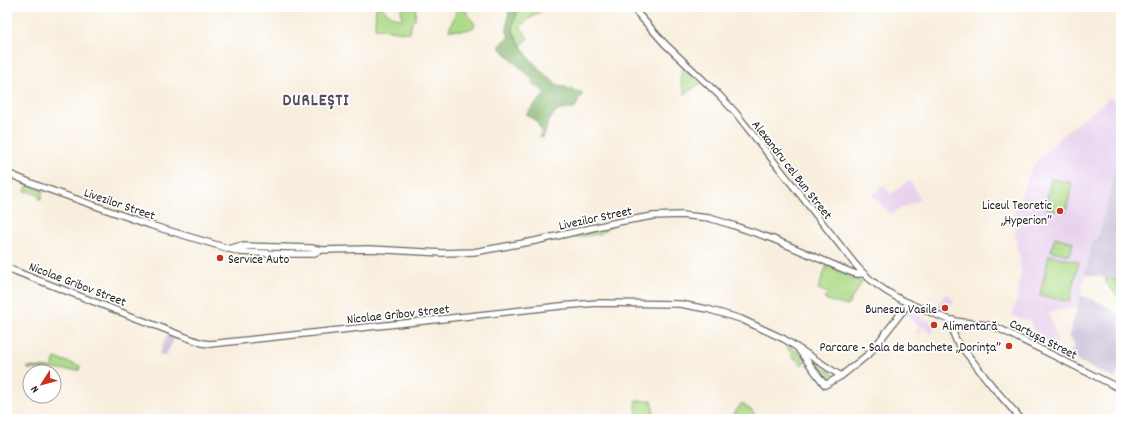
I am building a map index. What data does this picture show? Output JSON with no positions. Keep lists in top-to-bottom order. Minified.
{"streets":{"street":["Alexandru cel Bun Street","Livezilor Street","Nicolae Gribov Street","Cartușa Street"]},"crossings":[["Alexandru cel Bun Street","Livezilor Street"],["Alexandru cel Bun Street","Cartușa Street"]],"districts":["DURLEȘTI"],"places":["Liceul Teoretic „Hyperion”","Service Auto","Bunescu Vasile","Alimentară","Parcare - Sala de banchete „Dorința”"],"north":"bottom left"}
